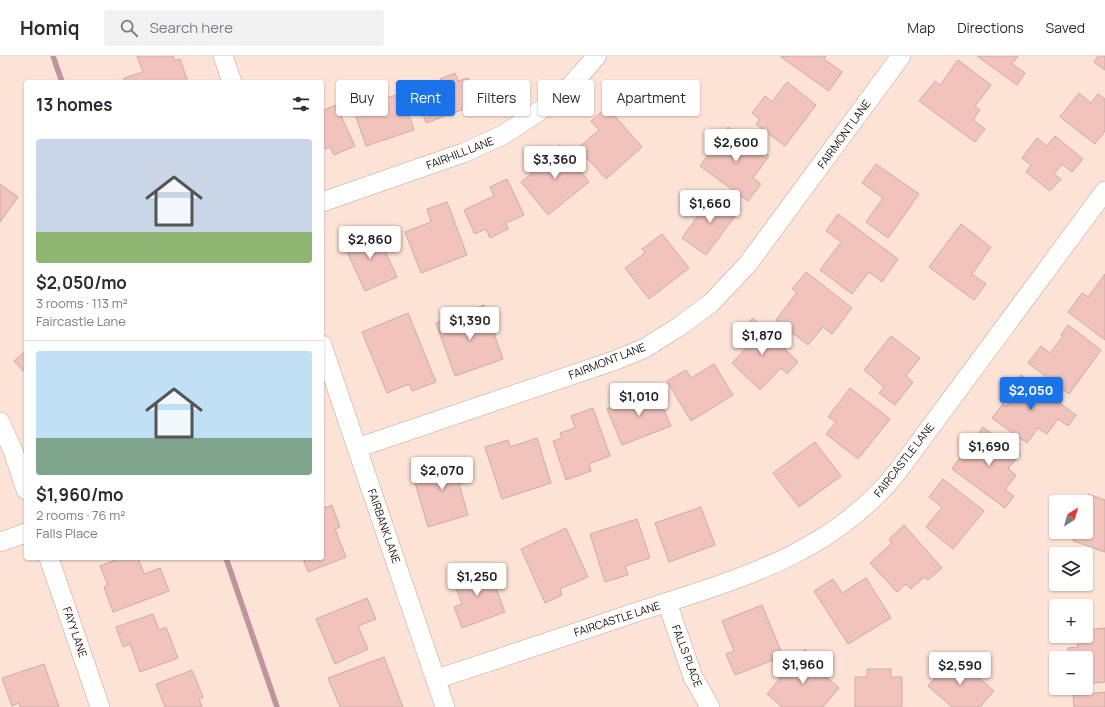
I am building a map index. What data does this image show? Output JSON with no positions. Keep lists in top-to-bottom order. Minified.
{"streets":{"street":["FAIRMONT LANE","FAIRHILL LANE","FAIRCASTLE LANE","FAIRBANK LANE","FAYY LANE","FALLS PLACE"]},"crossings":[["FAIRMONT LANE","FAIRBANK LANE"],["FAIRCASTLE LANE","FAIRBANK LANE"],["FAIRCASTLE LANE","FALLS PLACE"]],"north":"top right","page":{"header":"Homiq","search":"Search here","nav":["Map","Directions","Saved"],"chip":["Buy","Rent","Filters","New","Apartment"],"heading":"13 homes","list":[{"name":"$2,050/mo","note":"3 rooms · 113 m² · Faircastle Lane"},{"name":"$1,960/mo","note":"2 rooms · 76 m² · Falls Place"}],"price":["$2,600","$3,360","$1,660","$2,860","$1,390","$1,870","$2,050","$1,010","$1,690","$2,070","$1,250","$1,960","$2,590"],"map_buttons":["+","−"]}}
